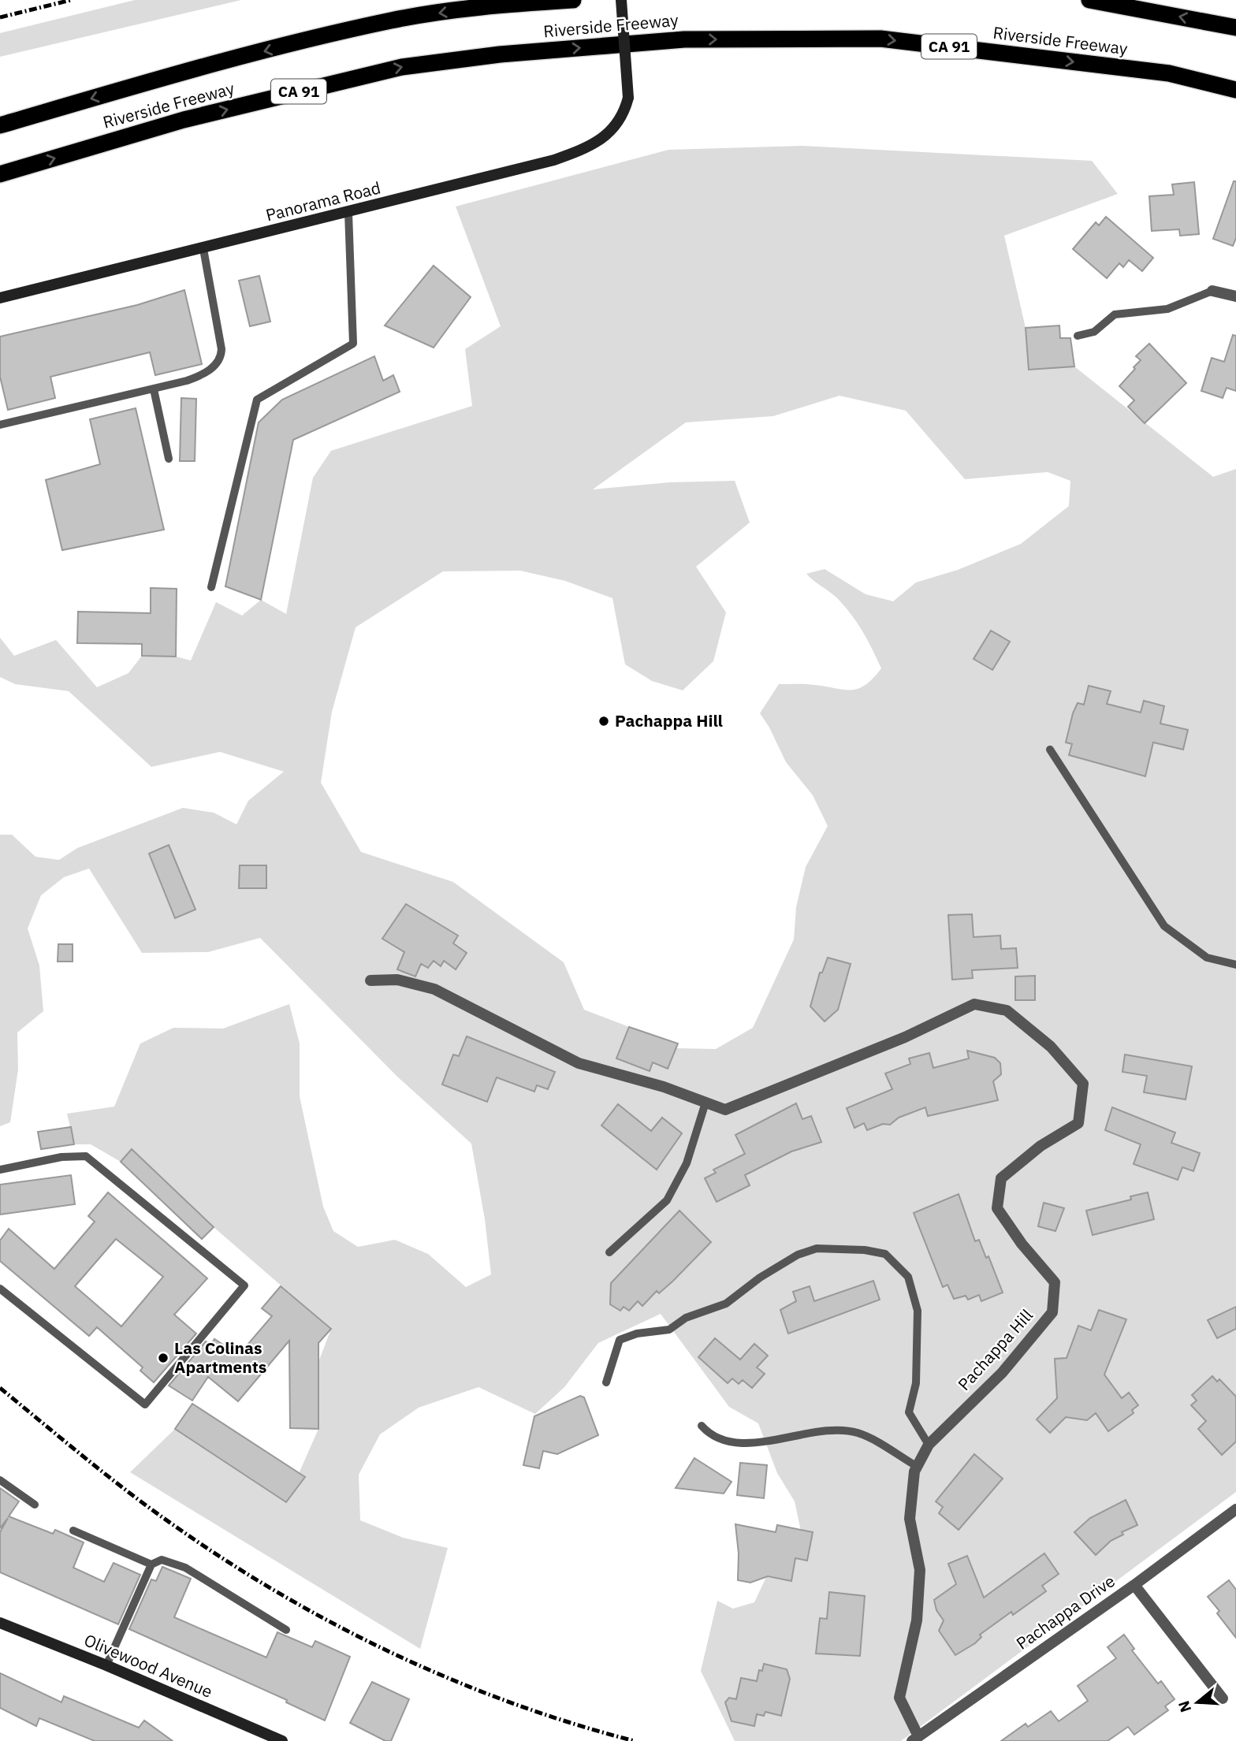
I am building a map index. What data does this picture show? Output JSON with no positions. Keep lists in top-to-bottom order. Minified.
{"streets":{"highway":["Riverside Freeway","CA 91"],"street":["Panorama Road","Pachappa Hill","Pachappa Drive","Olivewood Avenue"]},"crossings":[["Pachappa Hill","Pachappa Drive"]],"places":["Pachappa Hill","Las Colinas Apartments"],"north":"left"}
